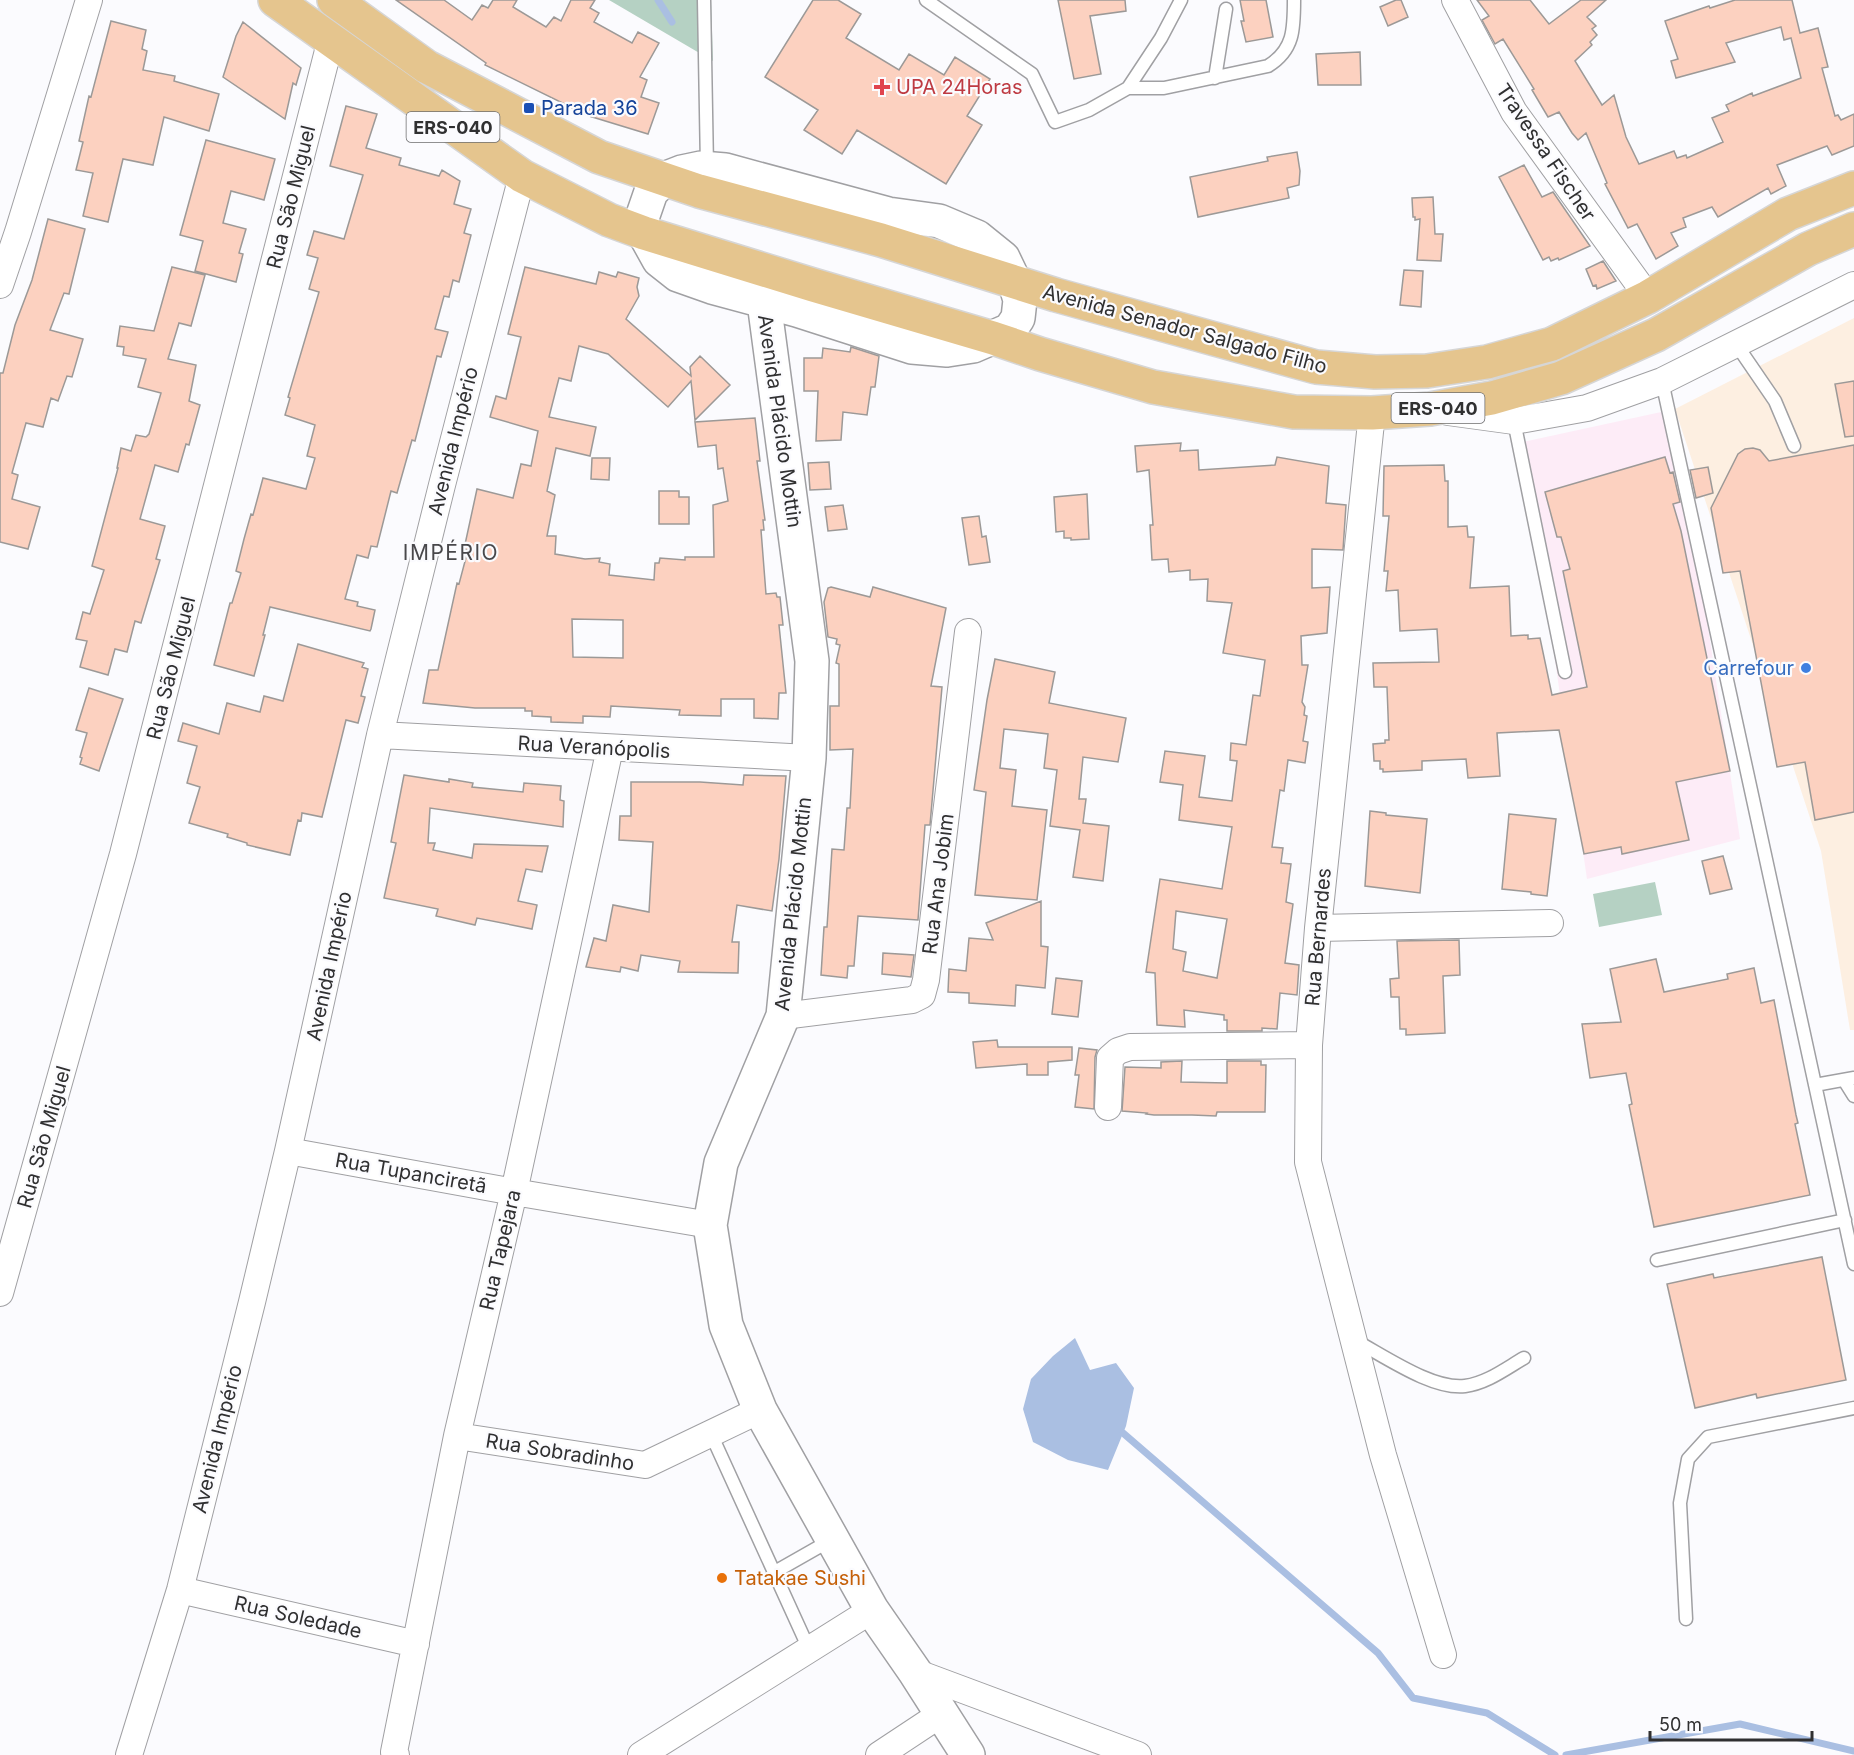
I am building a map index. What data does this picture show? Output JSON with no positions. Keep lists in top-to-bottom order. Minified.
{"streets":{"main road":["ERS-040","Avenida Senador Salgado Filho","Avenida Plácido Mottin"],"street":["Travessa Fischer","Rua São Miguel","Avenida Império","Rua Veranópolis","Rua Ana Jobim","Rua Bernardes","Rua Tupanciretã","Rua Tapejara","Rua Sobradinho","Rua Soledade"]},"crossings":[["ERS-040","Rua São Miguel"],["ERS-040","Avenida Senador Salgado Filho"],["ERS-040","Avenida Império"],["ERS-040","Rua Bernardes"],["Travessa Fischer","Avenida Senador Salgado Filho"],["Avenida Senador Salgado Filho","Avenida Plácido Mottin"],["Avenida Plácido Mottin","Rua Veranópolis"],["Avenida Plácido Mottin","Rua Ana Jobim"],["Avenida Plácido Mottin","Rua Tupanciretã"],["Avenida Plácido Mottin","Rua Sobradinho"],["Avenida Império","Rua Veranópolis"],["Avenida Império","Rua Tupanciretã"],["Avenida Império","Rua Soledade"],["Rua Veranópolis","Rua Tapejara"],["Rua Tupanciretã","Rua Tapejara"],["Rua Tapejara","Rua Sobradinho"],["Rua Tapejara","Rua Soledade"]],"districts":["IMPÉRIO"],"places":{"health":["UPA 24Horas"],"transit":["Parada 36"],"other":["Carrefour","Tatakae Sushi"]},"scale_bar":"50 m"}
